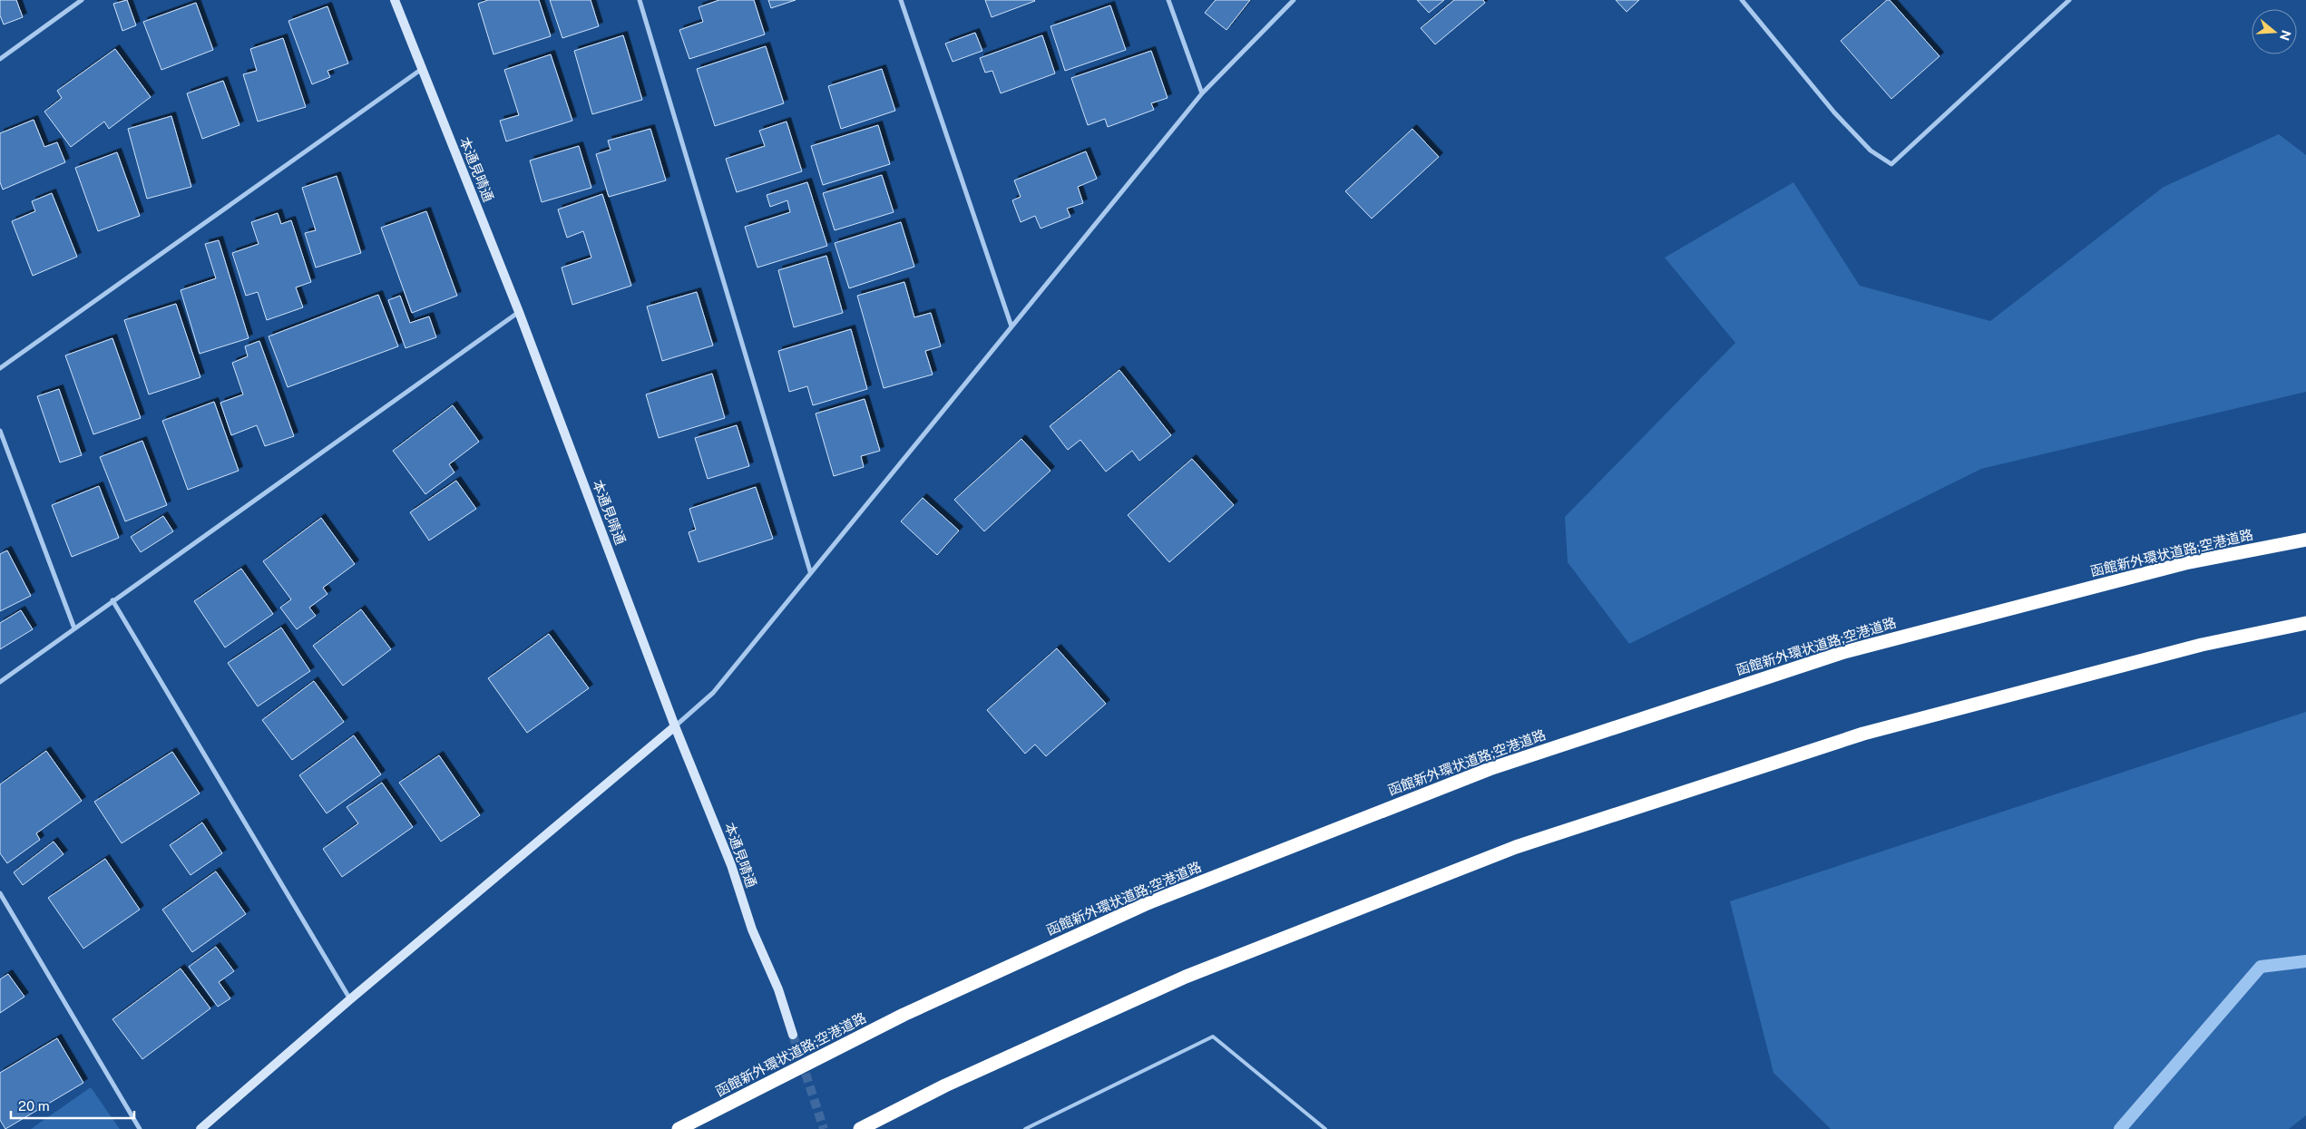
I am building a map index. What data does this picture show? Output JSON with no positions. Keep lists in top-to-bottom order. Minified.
{"streets":{"highway":["函館新外環状道路;空港道路"],"street":["本通見晴通"]},"scale_bar":"20 m","north":"right"}
